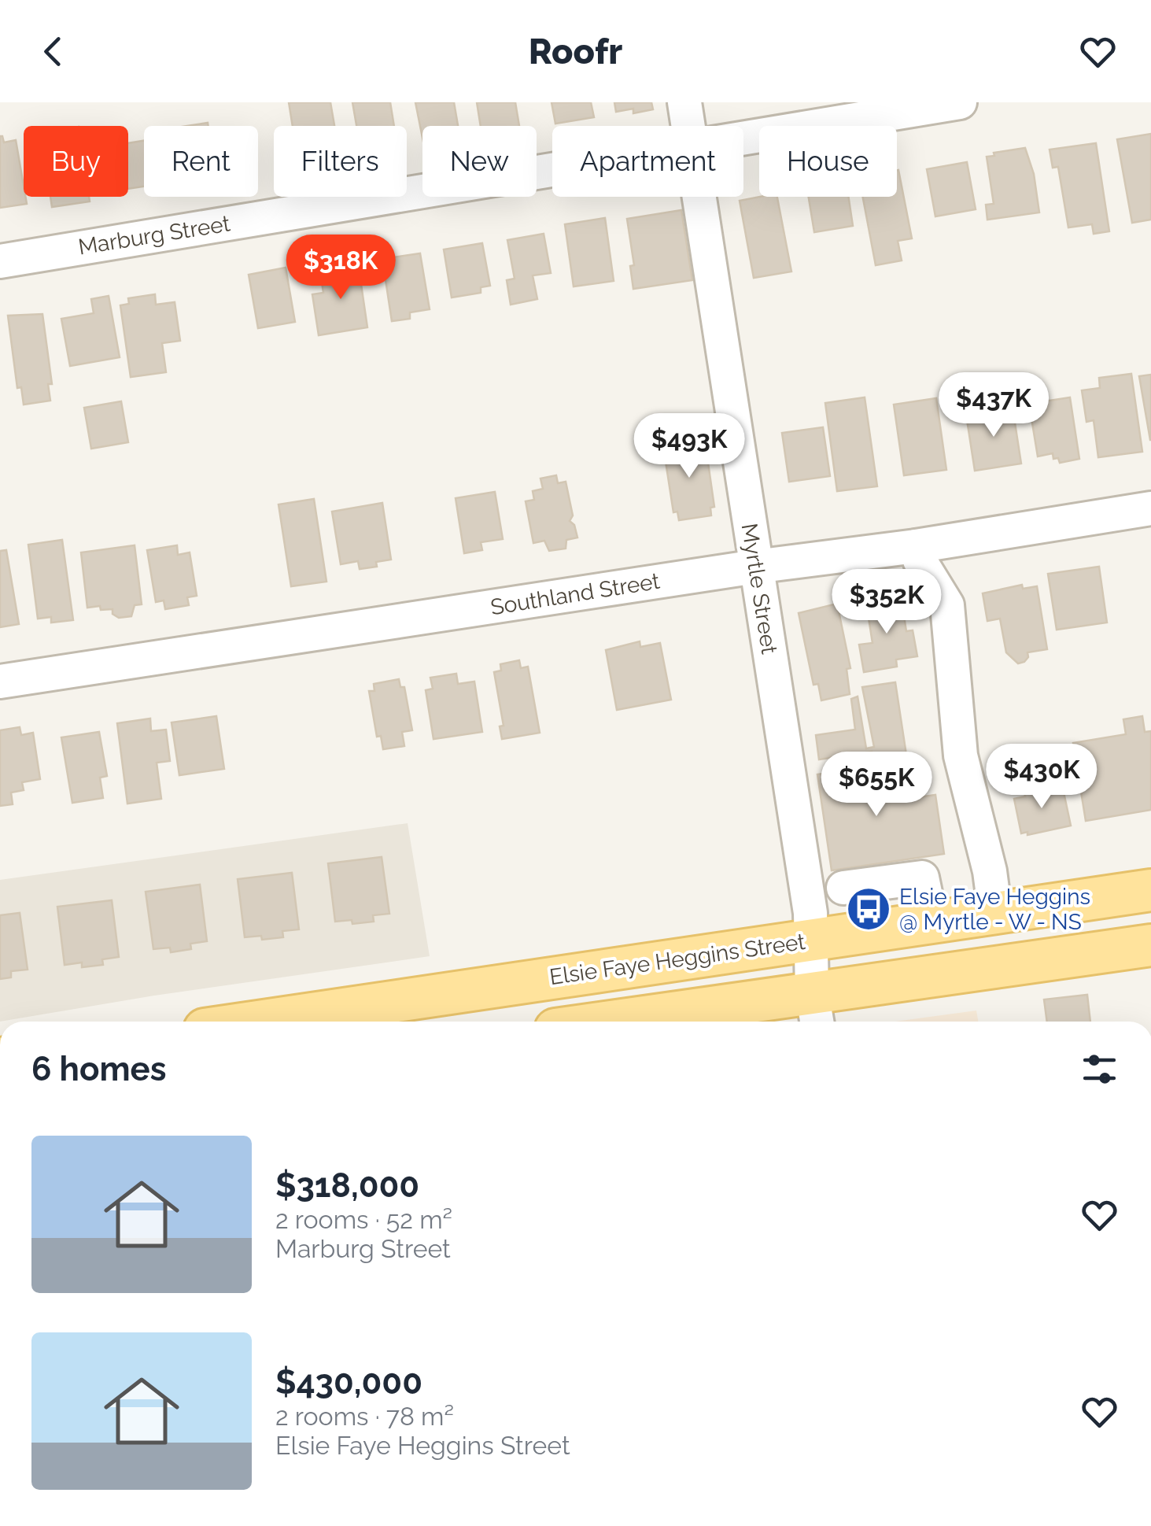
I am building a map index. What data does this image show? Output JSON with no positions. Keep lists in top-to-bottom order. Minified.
{"streets":{"main road":["Elsie Faye Heggins Street"],"street":["Marburg Street","Myrtle Street","Southland Street"]},"crossings":[["Myrtle Street","Southland Street"],["Myrtle Street","Elsie Faye Heggins Street"]],"places":{"bus stop":["Elsie Faye Heggins @ Myrtle - W - NS"]},"page":{"header":"Roofr","chip":["Buy","Rent","Filters","New","Apartment","House"],"price":["$318K","$437K","$493K","$352K","$430K","$655K"],"heading":"6 homes","list":[{"name":"$318,000","note":"2 rooms · 52 m² · Marburg Street"},{"name":"$430,000","note":"2 rooms · 78 m² · Elsie Faye Heggins Street"}]}}
